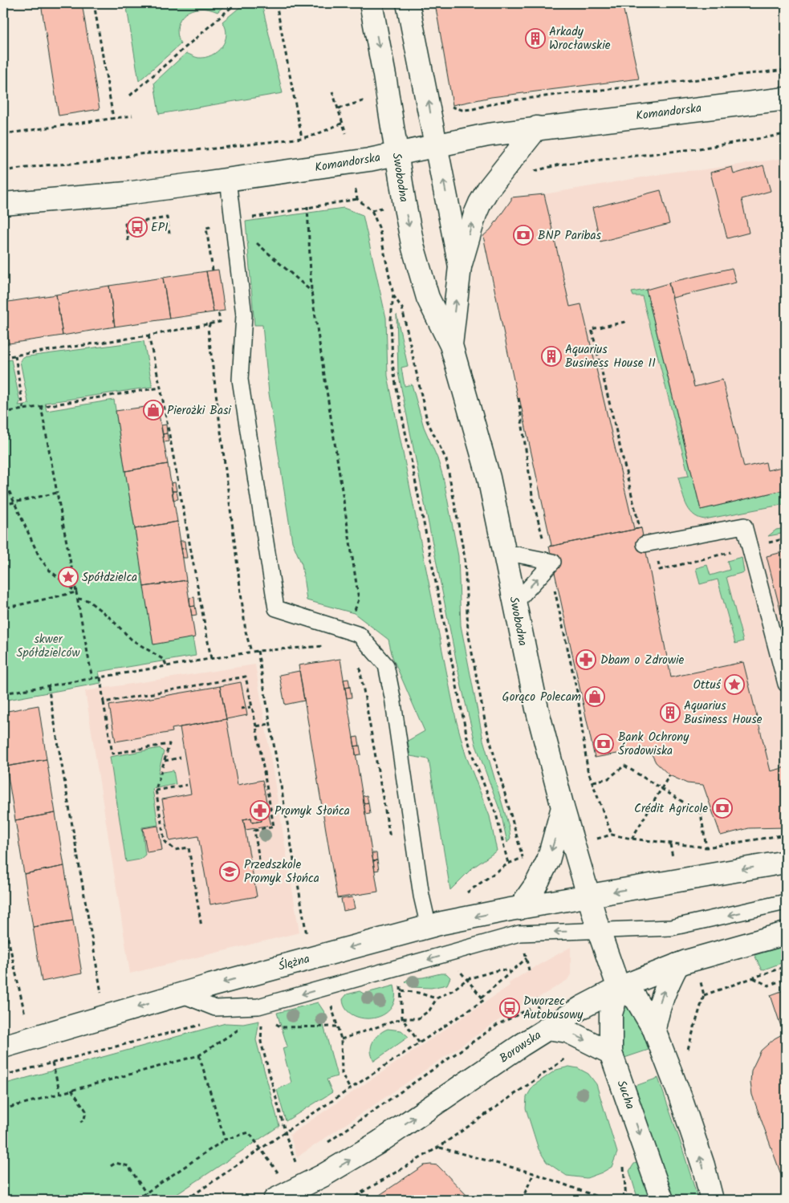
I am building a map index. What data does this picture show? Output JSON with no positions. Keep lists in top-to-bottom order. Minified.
{"streets":{"street":["Komandorska","Swobodna","Ślężna","Borowska","Sucha"]},"crossings":[["Komandorska","Swobodna"],["Swobodna","Ślężna"],["Borowska","Sucha"]],"one_way":["Ślężna","Borowska"],"parks":["skwer Spółdzielców"],"places":{"building":["Arkady Wrocławskie","Aquarius Business House II","Aquarius Business House"],"bus stop":["EPI","Dworzec Autobusowy"],"bank":["BNP Paribas","Bank Ochrony Środowiska","Crédit Agricole"],"shop":["Pierożki Basi","Gorąco Polecam"],"place":["Spółdzielca","Ottuś"],"pharmacy":["Dbam o Zdrowie","Promyk Słońca"],"school or university":["Przedszkole Promyk Słońca"]}}
